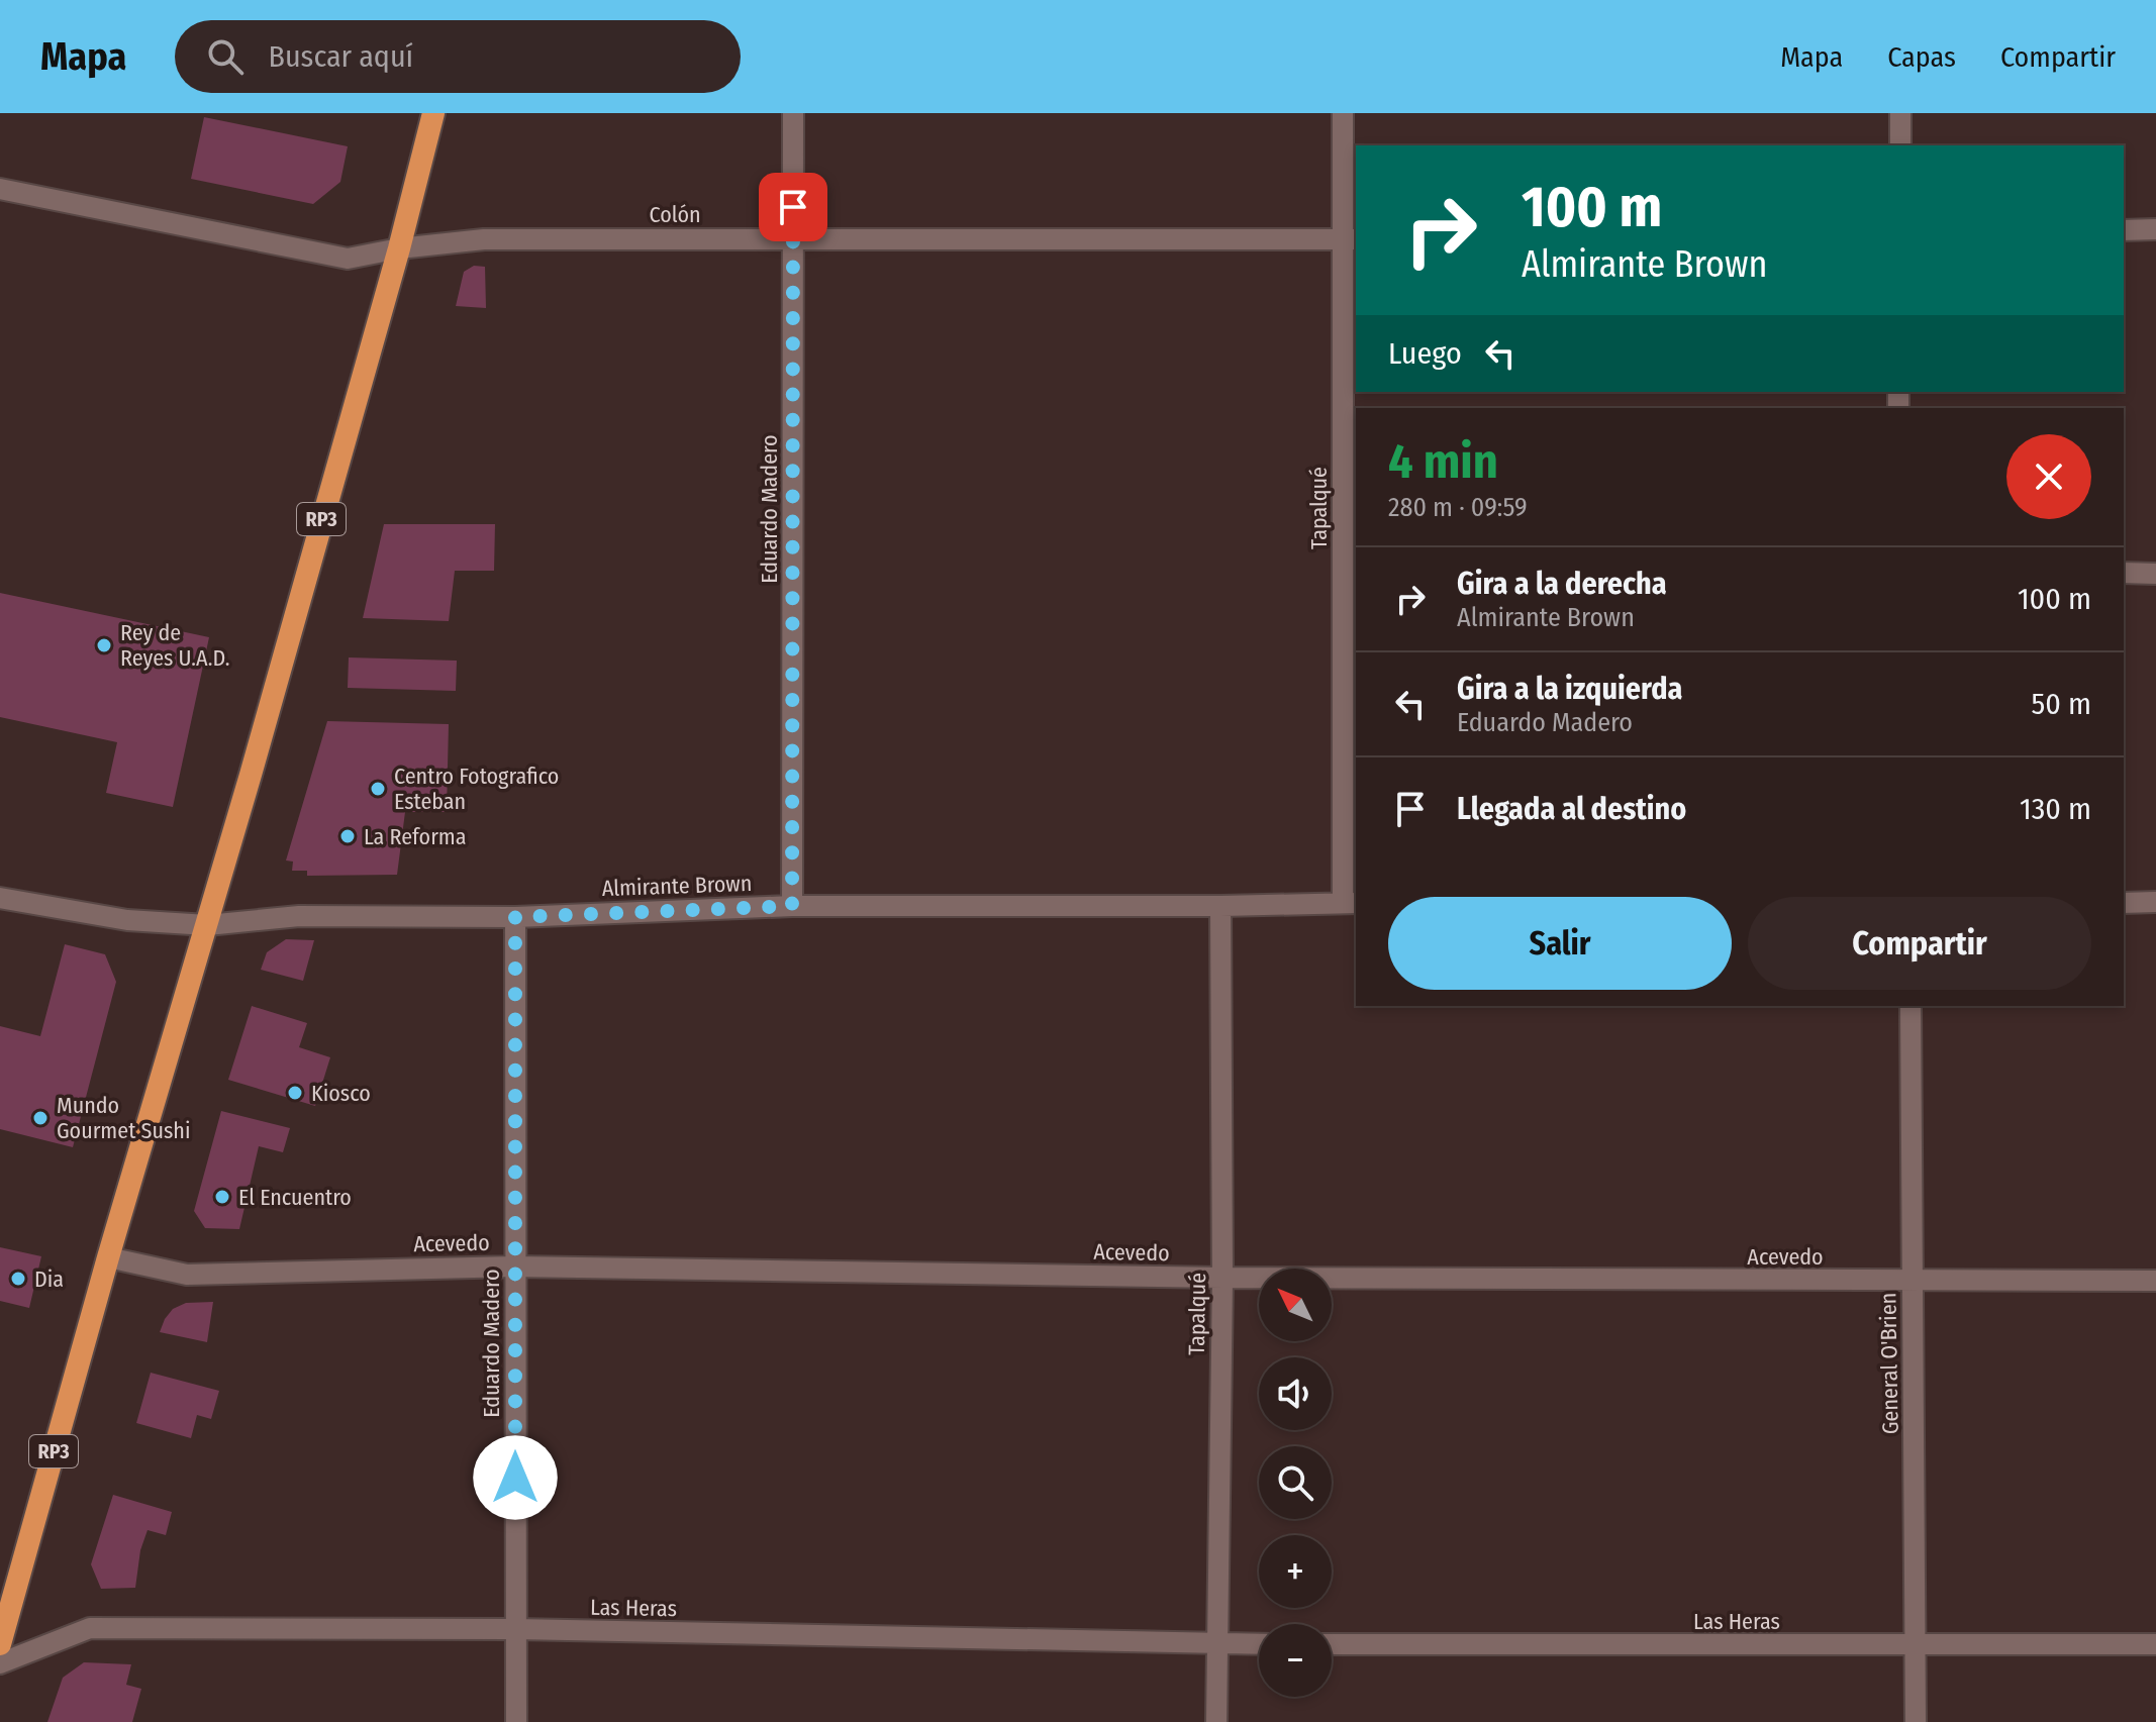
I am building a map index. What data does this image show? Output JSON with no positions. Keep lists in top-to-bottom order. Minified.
{"streets":{"highway":["RP3"],"street":["Colón","Tapalqué","Eduardo Madero","Almirante Brown","Acevedo","General O'Brien","Las Heras"]},"crossings":[["Colón","Tapalqué"],["Colón","Eduardo Madero"],["Colón","RP3"],["Tapalqué","Almirante Brown"],["Tapalqué","Acevedo"],["Tapalqué","Las Heras"],["Eduardo Madero","Almirante Brown"],["Eduardo Madero","Acevedo"],["Eduardo Madero","Las Heras"],["RP3","Almirante Brown"],["RP3","Acevedo"],["Acevedo","General O'Brien"],["General O'Brien","Las Heras"]],"places":["Rey de Reyes U.A.D.","Centro Fotografico Esteban","La Reforma","Kiosco","Mundo Gourmet Sushi","El Encuentro","Dia"],"north":"top left","page":{"header":"Mapa","search":"Buscar aquí","nav":["Mapa","Capas","Compartir"],"turn":["100 m","Almirante Brown"],"then":"Luego","heading":["4 min","280 m · 09:59"],"list":[{"name":"Gira a la derecha","note":"Almirante Brown","value":"100 m"},{"name":"Gira a la izquierda","note":"Eduardo Madero","value":"50 m"},{"name":"Llegada al destino","value":"130 m"}],"buttons":["Salir","Compartir"],"map_buttons":["+","−"]}}
